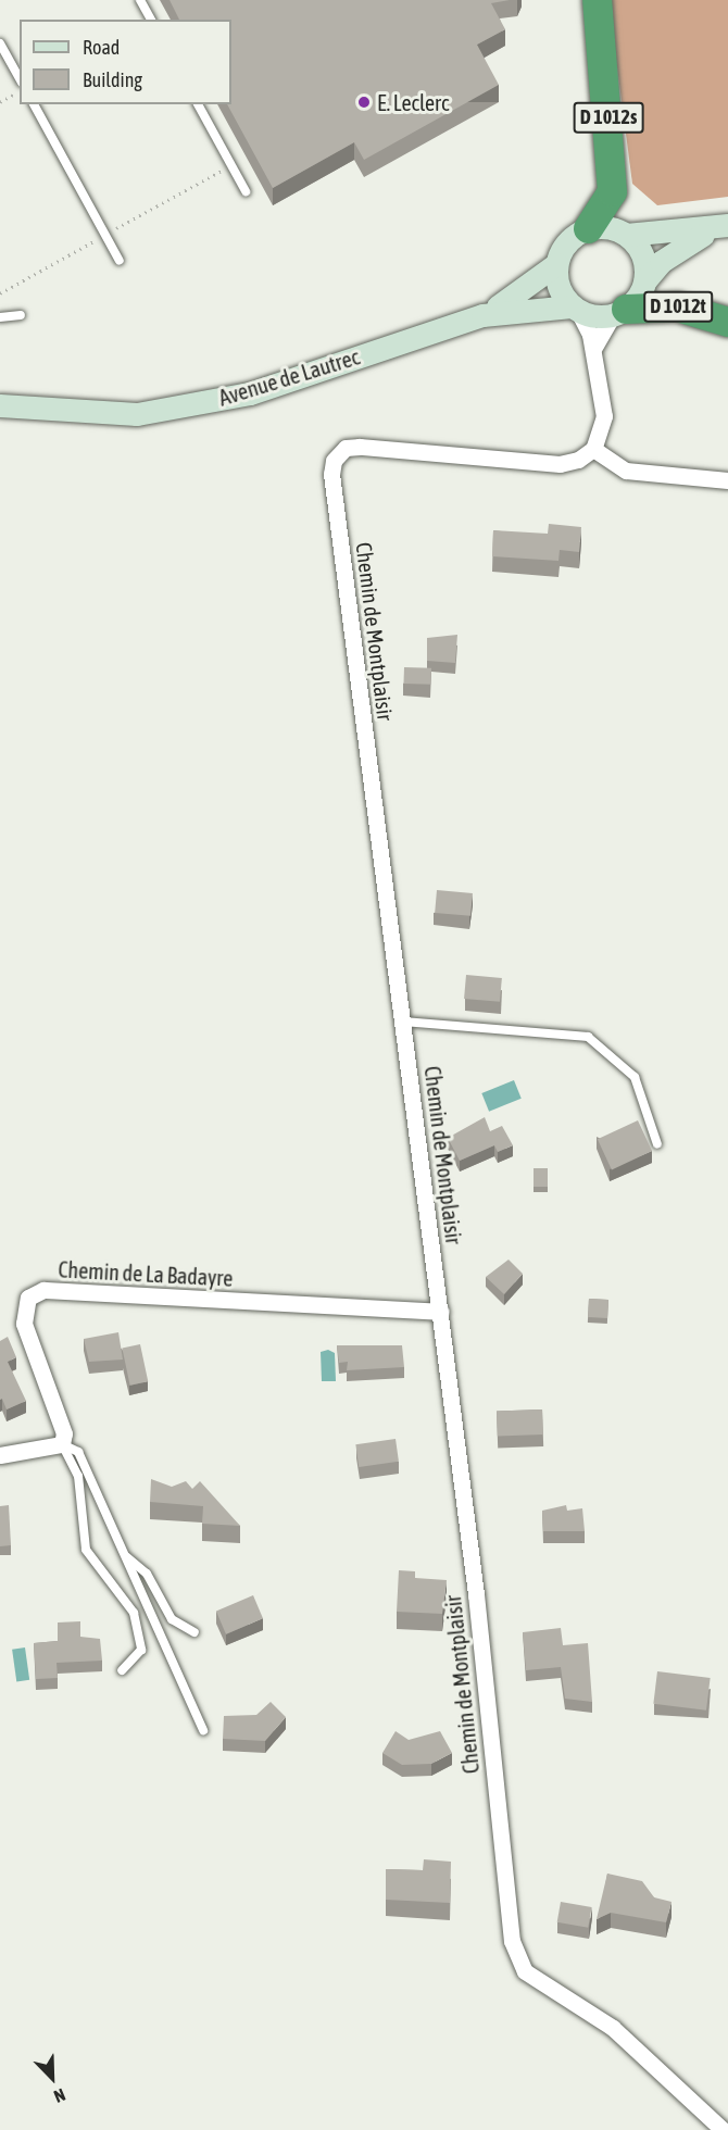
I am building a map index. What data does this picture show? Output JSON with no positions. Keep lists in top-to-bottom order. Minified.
{"streets":{"highway":["D 1012s","D 1012t"],"main road":["Avenue de Lautrec"],"street":["Chemin de Montplaisir","Chemin de La Badayre"]},"crossings":[["D 1012s","D 1012t"],["D 1012s","Avenue de Lautrec"],["D 1012t","Avenue de Lautrec"],["Chemin de Montplaisir","Chemin de La Badayre"]],"places":["E. Leclerc"],"legend":["Road","Building"],"north":"bottom right"}
